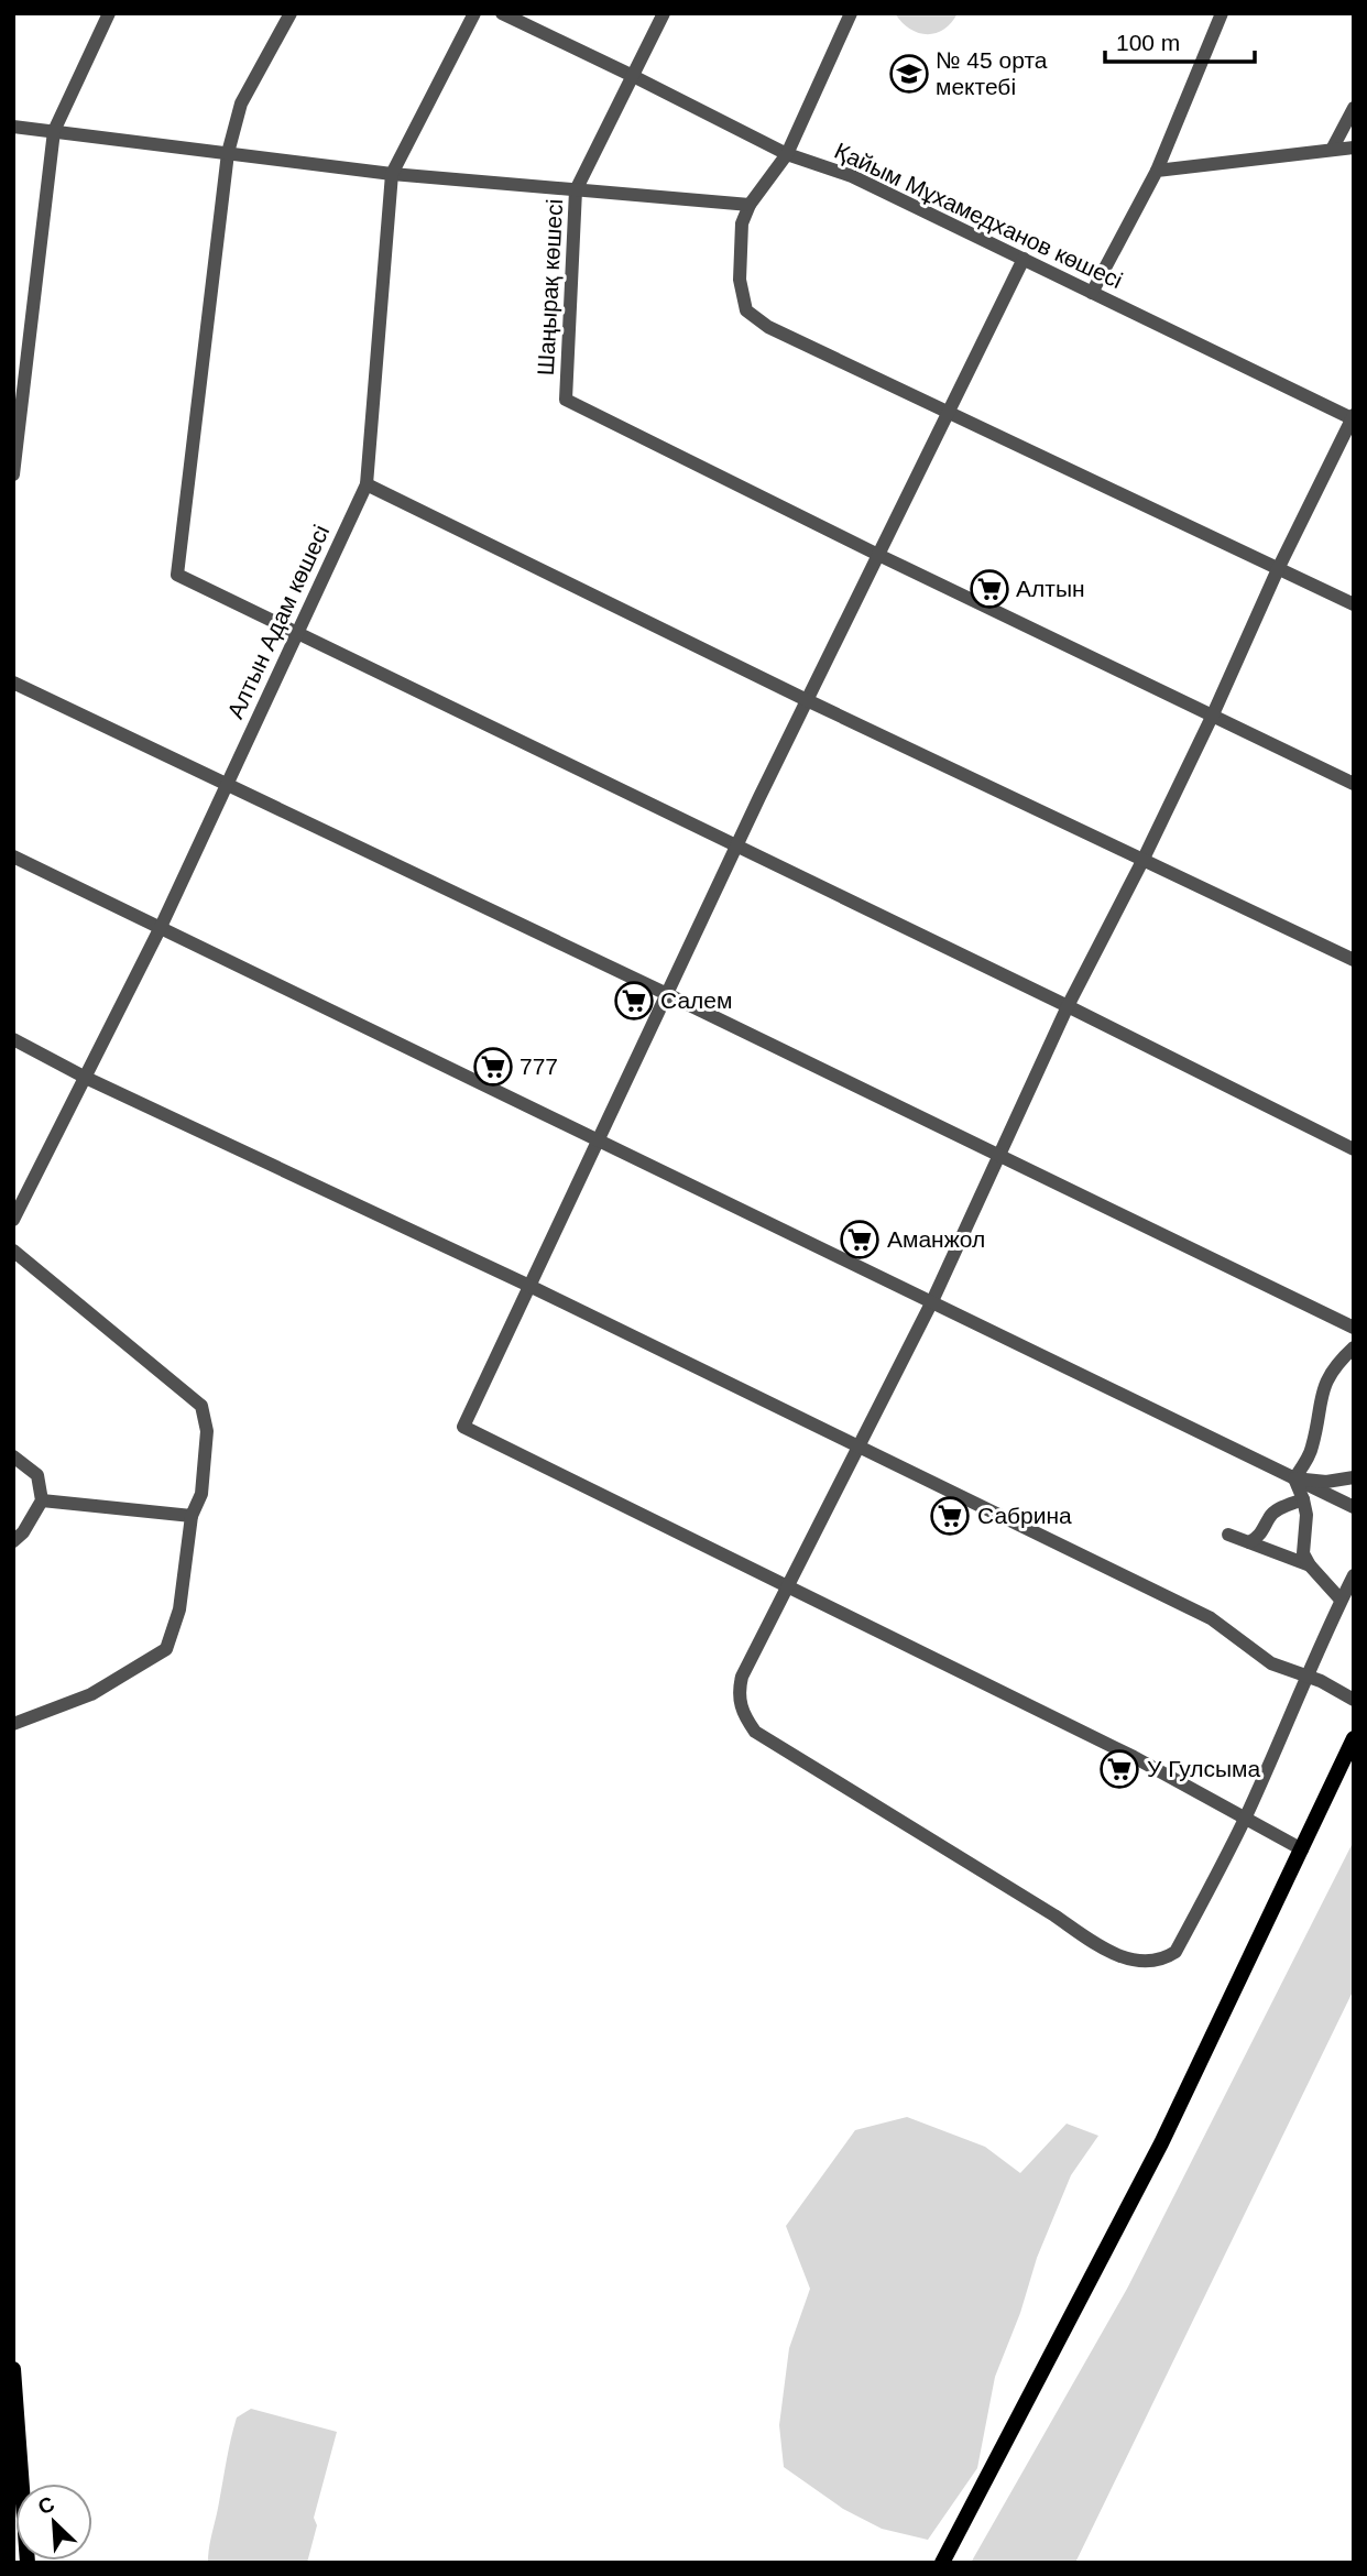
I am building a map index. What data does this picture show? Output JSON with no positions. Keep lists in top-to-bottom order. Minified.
{"streets":{"street":["Қайым Мұхамедханов көшесі","Шаңырақ көшесі","Алтын Адам көшесі"]},"crossings":[["Қайым Мұхамедханов көшесі","Шаңырақ көшесі"]],"places":{"school or university":["№ 45 орта мектебі"],"supermarket":["Алтын","Салем","777","Аманжол","Сабрина","У Гулсыма"]},"scale_bar":"100 m","north":"top left"}
